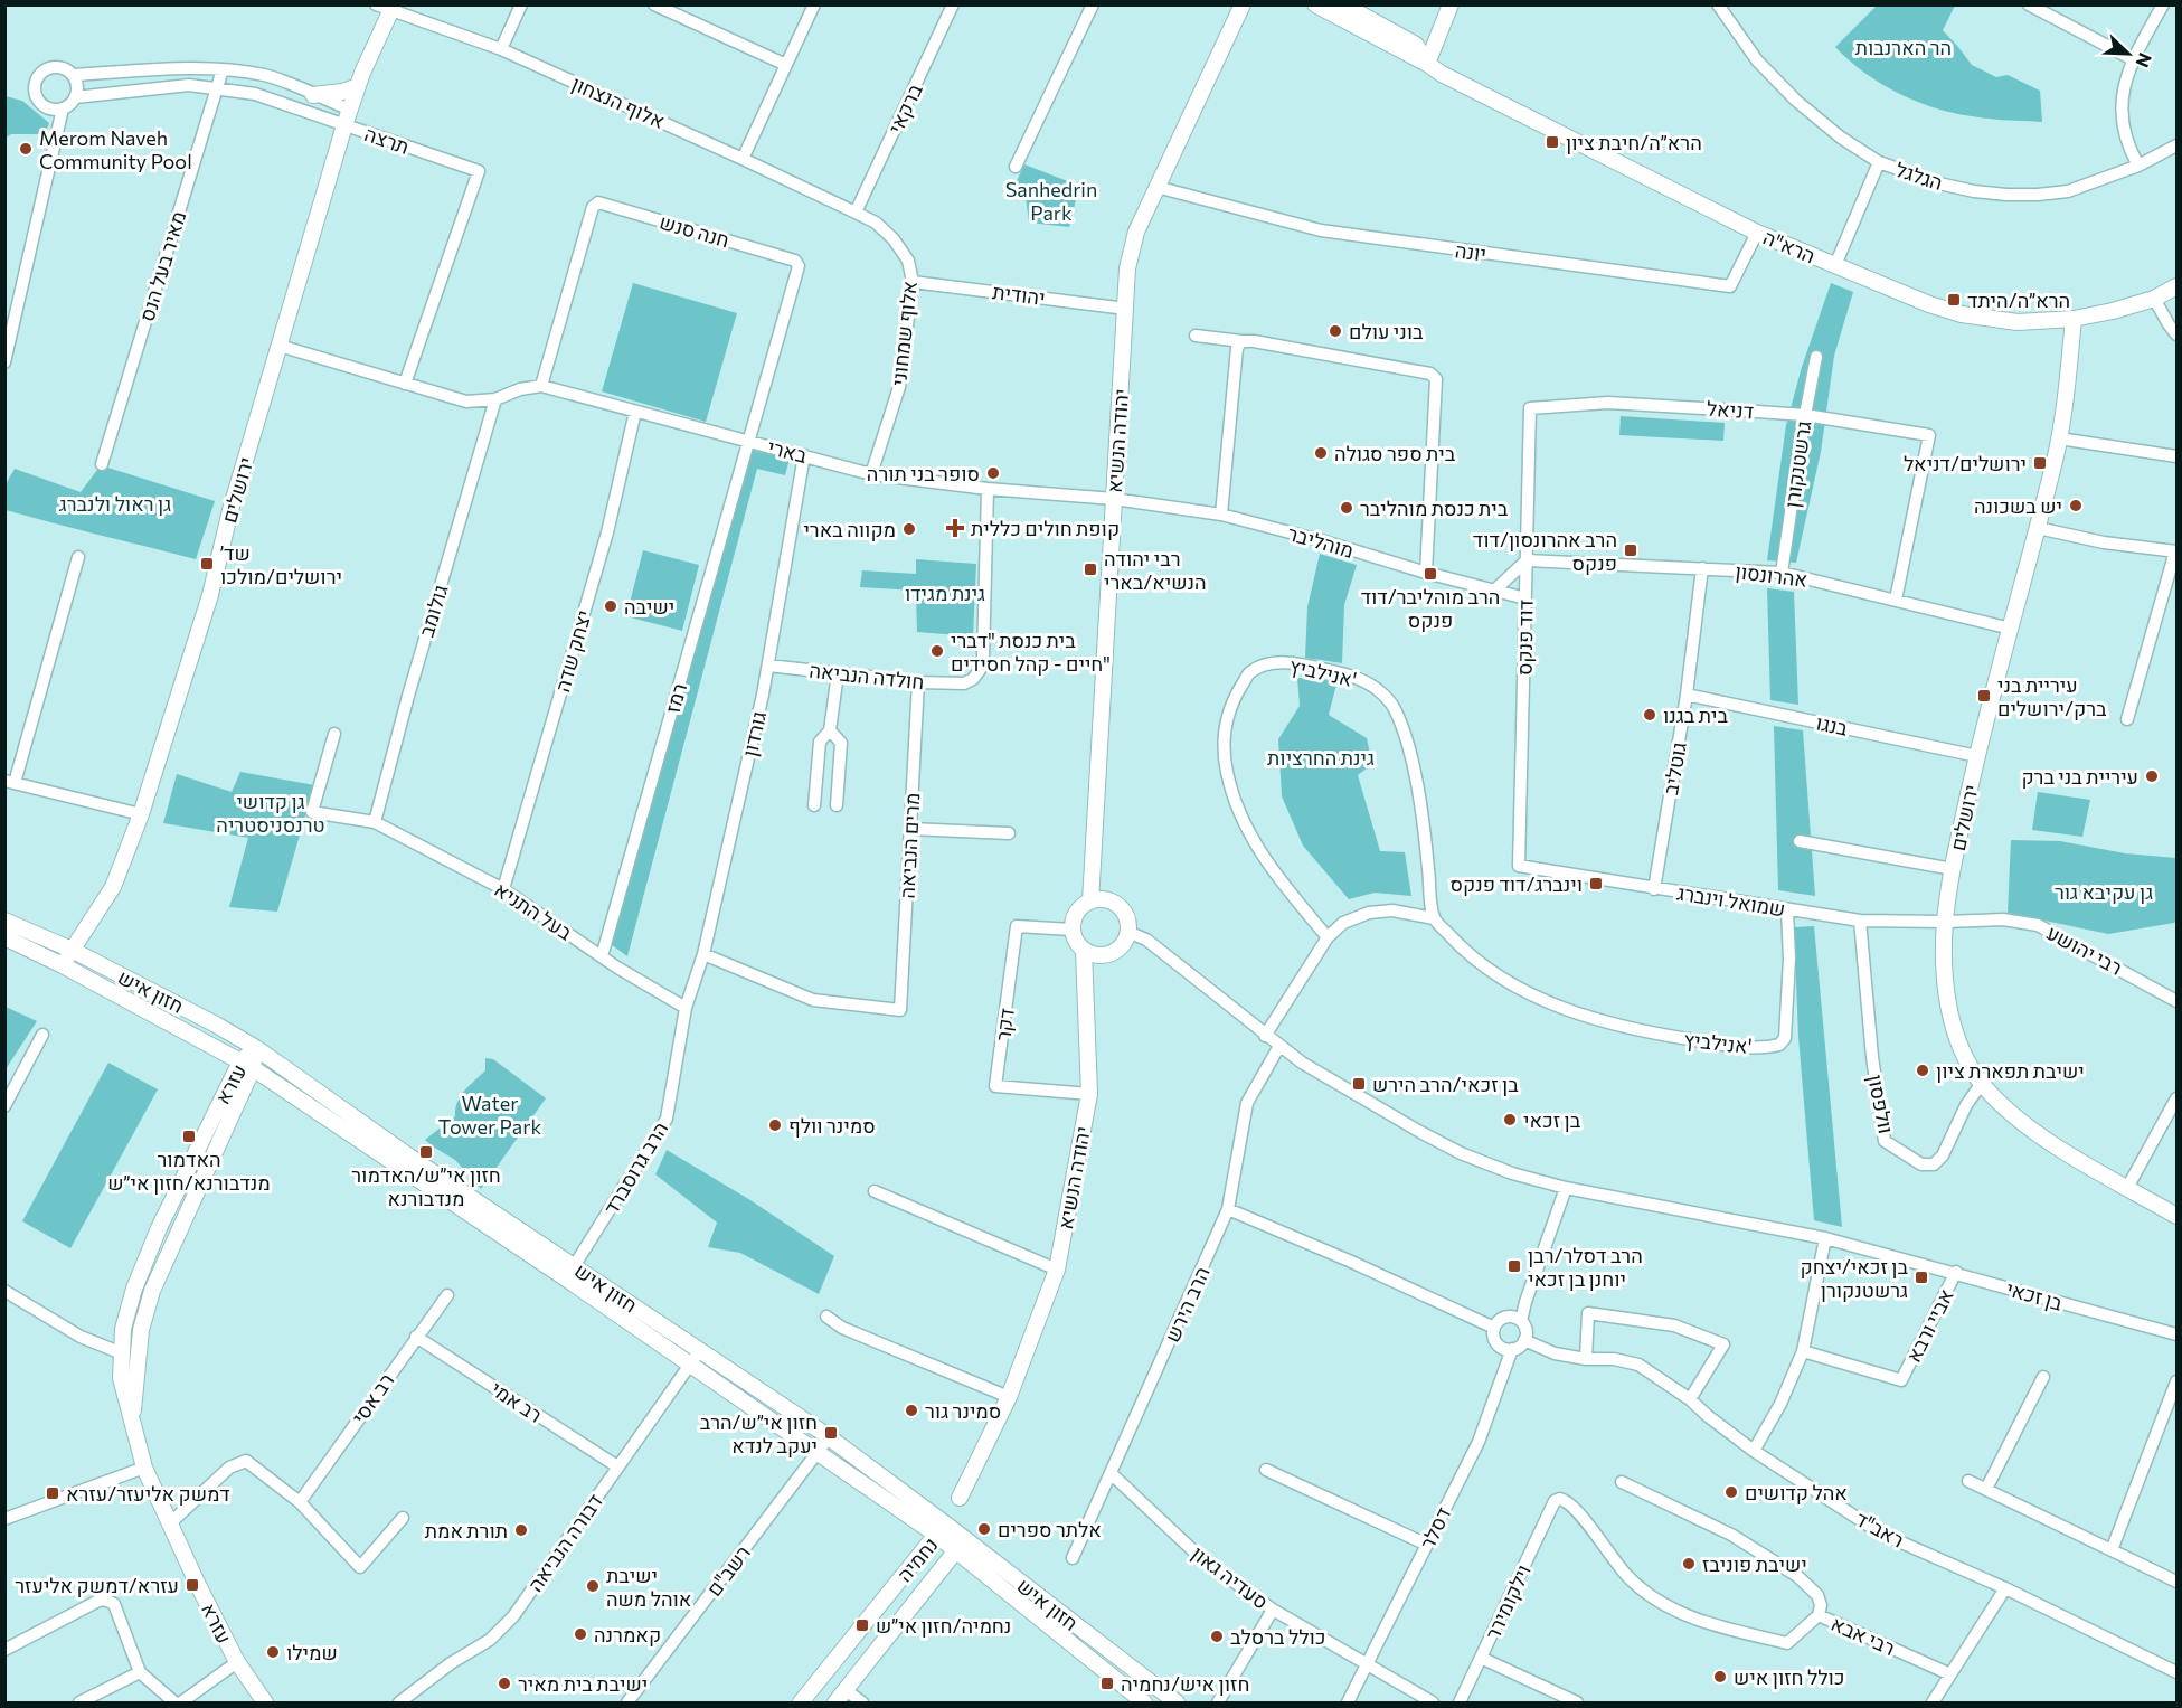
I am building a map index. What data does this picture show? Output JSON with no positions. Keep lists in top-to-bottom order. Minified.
{"streets":{"street":["אלוף הנצחון","ברקאי","תרצה","הגלגל","חנה סנש","הרא\"ה","יונה","מאיר בעל הנס","יהודית","אלוף שמחוני","דניאל","יהודה הנשיא","בארי","גרשטנקורן","ירושלים","מוהליבר","אהרונסון","גולומב","דוד פנקס","יצחק שדה","אנילביץ'","חולדה הנביאה","רמז","בנגו","גורדון","גוטליב","מרים הנביאה","שמואל וינברג","בעל התניא","רבי יהושע","חזון איש","דקר","עזרא","וולפסון","הרב גרוסברד","בן זכאי","הרב הירש","אביי ורבא","רב אסי","רב אמי","דסלר","ראב\"ד","דבורה הנביאה","נחמיה","רשב\"ם","סעדיה גאון","וילקומירר","רבי אבא"]},"crossings":[["אלוף הנצחון","ברקאי"],["אלוף הנצחון","אלוף שמחוני"],["אלוף הנצחון","ירושלים"],["ברקאי","אלוף שמחוני"],["תרצה","מאיר בעל הנס"],["תרצה","בארי"],["תרצה","ירושלים"],["חנה סנש","בארי"],["חנה סנש","רמז"],["הרא\"ה","יונה"],["הרא\"ה","ירושלים"],["יונה","יהודה הנשיא"],["יהודית","אלוף שמחוני"],["יהודית","יהודה הנשיא"],["אלוף שמחוני","בארי"],["דניאל","גרשטנקורן"],["דניאל","אהרונסון"],["דניאל","דוד פנקס"],["יהודה הנשיא","בארי"],["יהודה הנשיא","מוהליבר"],["יהודה הנשיא","דקר"],["יהודה הנשיא","בן זכאי"],["בארי","מוהליבר"],["בארי","גולומב"],["בארי","יצחק שדה"],["בארי","חולדה הנביאה"],["בארי","רמז"],["בארי","גורדון"],["גרשטנקורן","אהרונסון"],["ירושלים","אהרונסון"],["ירושלים","בנגו"],["ירושלים","שמואל וינברג"],["ירושלים","רבי יהושע"],["ירושלים","חזון איש"],["ירושלים","וולפסון"],["מוהליבר","דוד פנקס"],["אהרונסון","דוד פנקס"],["אהרונסון","גוטליב"],["גולומב","בעל התניא"],["דוד פנקס","שמואל וינברג"],["יצחק שדה","בעל התניא"],["אנילביץ'","שמואל וינברג"],["חולדה הנביאה","גורדון"],["חולדה הנביאה","מרים הנביאה"],["רמז","בעל התניא"],["בנגו","גוטליב"],["גורדון","מרים הנביאה"],["גורדון","בעל התניא"],["גורדון","הרב גרוסברד"],["גוטליב","שמואל וינברג"],["שמואל וינברג","רבי יהושע"],["שמואל וינברג","וולפסון"],["בעל התניא","הרב גרוסברד"],["חזון איש","עזרא"],["חזון איש","הרב גרוסברד"],["חזון איש","דבורה הנביאה"],["חזון איש","נחמיה"],["חזון איש","רשב\"ם"],["דקר","בן זכאי"],["בן זכאי","הרב הירש"],["בן זכאי","אביי ורבא"],["הרב הירש","סעדיה גאון"],["רב אסי","רב אמי"],["רב אמי","דבורה הנביאה"],["דסלר","ראב\"ד"],["דסלר","סעדיה גאון"],["וילקומירר","רבי אבא"]],"parks":["הר הארנבות","Sanhedrin Park","גן ראול ולנברג","גינת מגידו","גינת החרציות","גן קדושי טרנסניסטריה","גן עקיבא גור","Water Tower Park"],"places":{"transit":["הרא״ה/חיבת ציון","הרא״ה/היתד","ירושלים/דניאל","הרב אהרונסון/דוד פנקס","שד׳ ירושלים/מולכו","רבי יהודה הנשיא/בארי","הרב מוהליבר/דוד פנקס","עיריית בני ברק/ירושלים","וינברג/דוד פנקס","בן זכאי/הרב הירש","האדמור מנדבורנא/חזון אי״ש","חזון אי״ש/האדמור מנדבורנא","הרב דסלר/רבן יוחנן בן זכאי","בן זכאי/יצחק גרשטנקורן","חזון אי״ש/הרב יעקב לנדא","דמשק אליעזר/עזרא","עזרא/דמשק אליעזר","נחמיה/חזון אי״ש","חזון איש/נחמיה"],"other":["Merom Naveh Community Pool","בוני עולם","בית ספר סגולה","סופר בני תורה","יש בשכונה","בית כנסת מוהליבר","מקווה בארי","ישיבה","בית כנסת \"דברי חיים - קהל חסידים\"","בית בגנו","עיריית בני ברק","ישיבת תפארת ציון","בן זכאי","סמינר וולף","סמינר גור","אהל קדושים","אלתר ספרים","תורת אמת","ישיבת פוניבז","ישיבת אוהל משה","קאמרנה","כולל ברסלב","שמילו","כולל חזון איש","ישיבת בית מאיר"],"health":["קופת חולים כללית"]},"north":"bottom right"}
